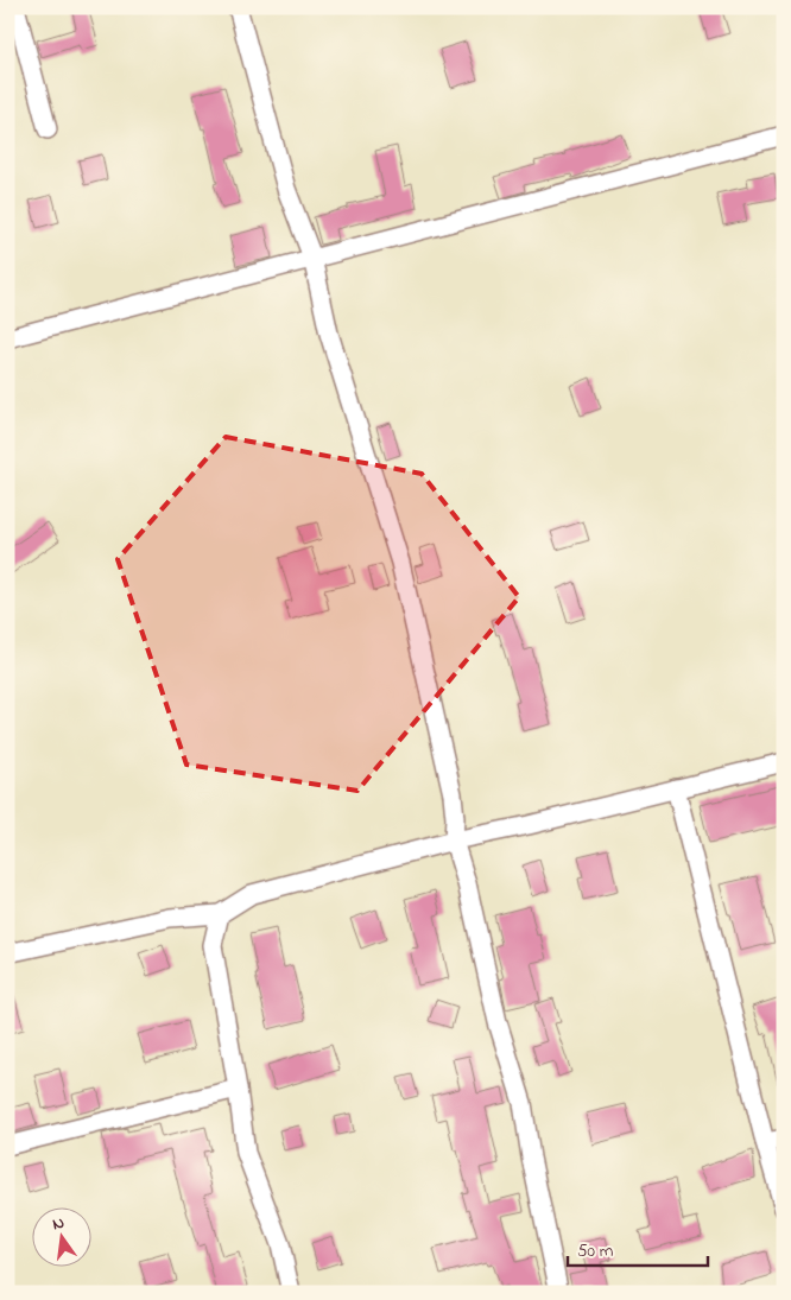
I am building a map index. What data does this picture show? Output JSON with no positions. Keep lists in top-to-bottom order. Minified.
{"scale_bar":"50 m","north":"top"}
